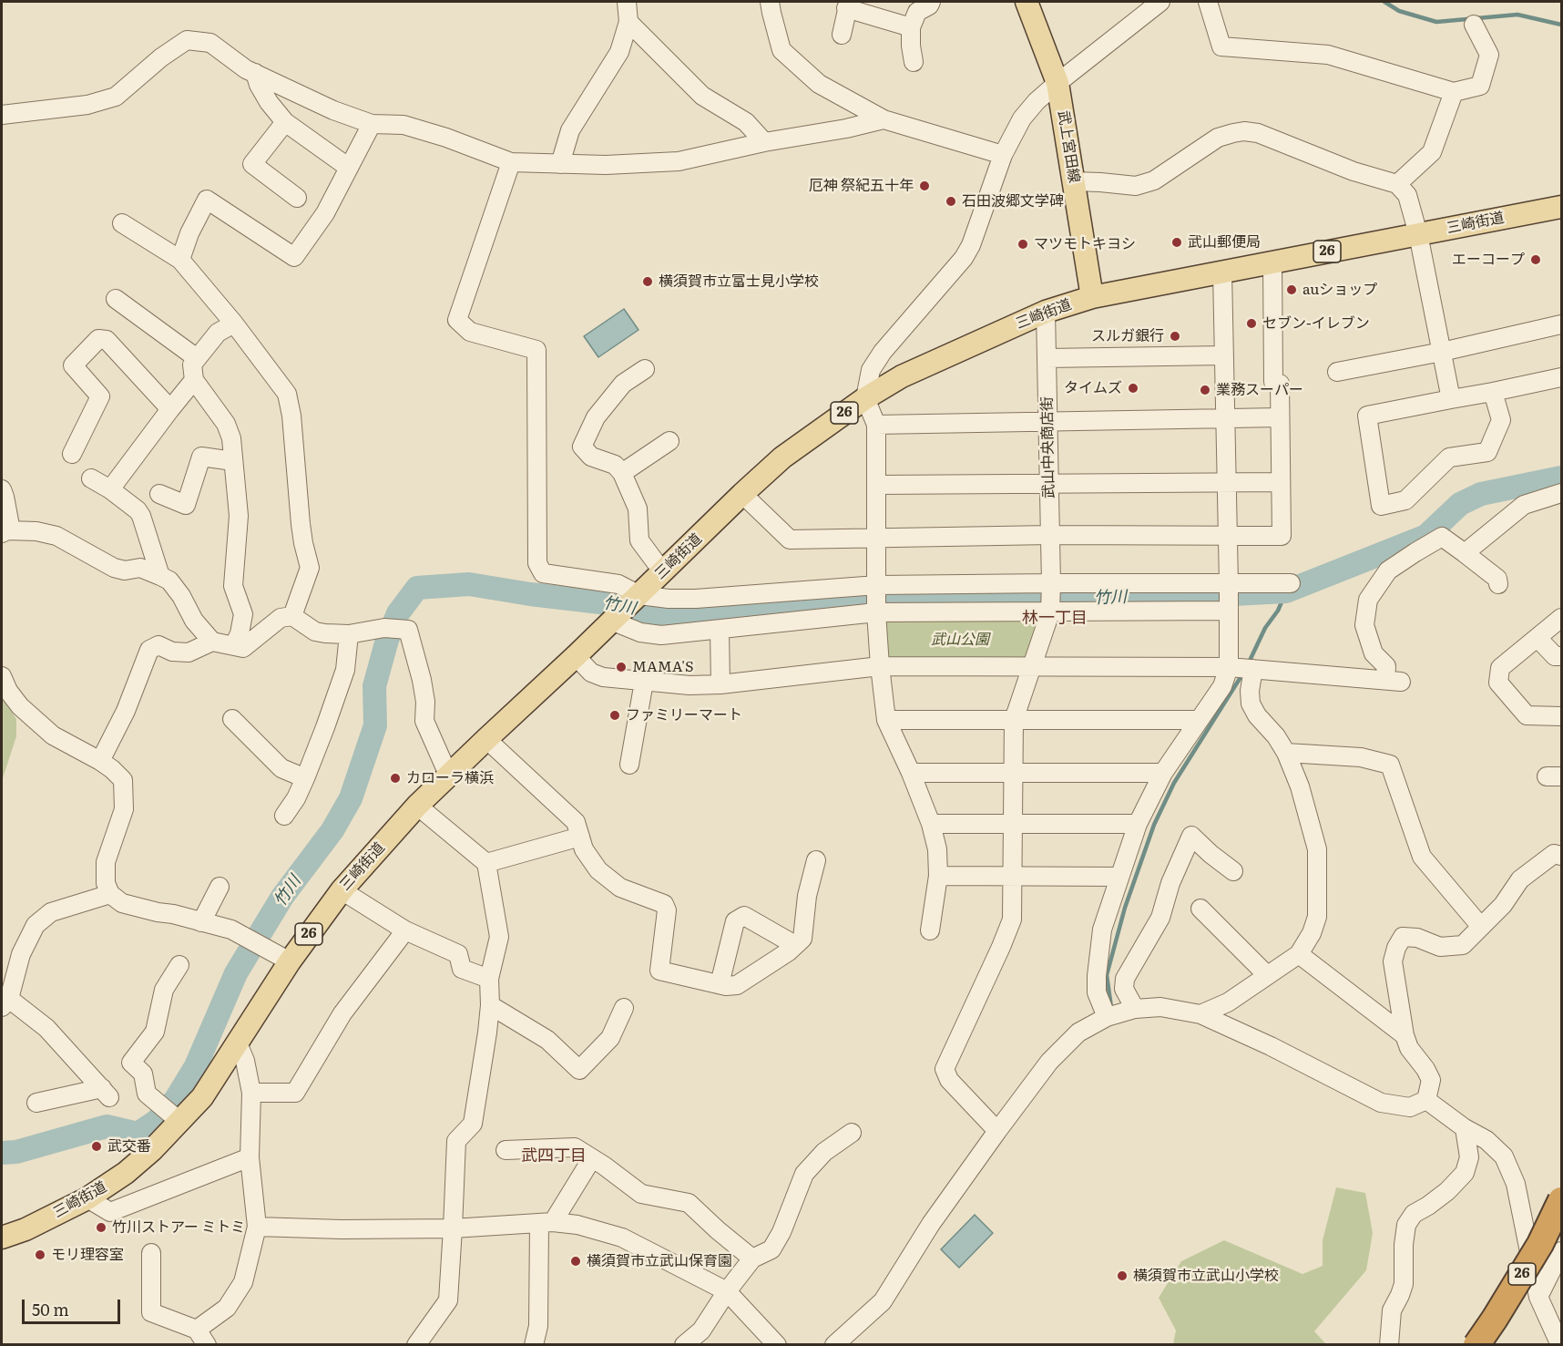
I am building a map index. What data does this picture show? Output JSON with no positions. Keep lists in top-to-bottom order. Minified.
{"streets":{"highway":["26"],"main road":["武上宮田線","三崎街道"],"street":["武山中央商店街"]},"crossings":[["武上宮田線","三崎街道"],["三崎街道","武山中央商店街"]],"districts":["林一丁目","武四丁目"],"water":["竹川"],"parks":["武山公園"],"places":["厄神 祭紀五十年","石田波郷文学碑","武山郵便局","マツモトキヨシ","エーコープ","横須賀市立富士見小学校","auショップ","セブン-イレブン","スルガ銀行","タイムズ","業務スーパー","MAMA'S","ファミリーマート","カローラ横浜","武交番","竹川ストアー ミトミ","モリ理容室","横須賀市立武山保育園","横須賀市立武山小学校"],"scale_bar":"50 m"}
